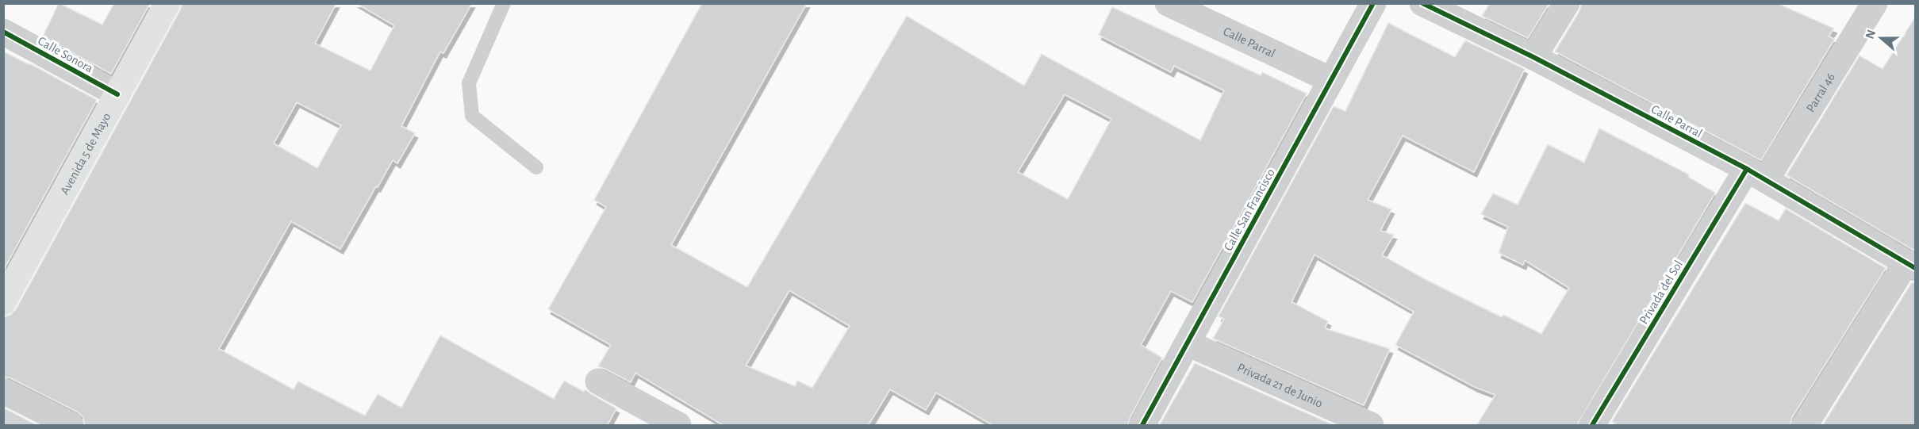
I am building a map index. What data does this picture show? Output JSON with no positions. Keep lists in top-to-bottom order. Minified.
{"streets":{"main road":["Avenida 5 de Mayo"],"street":["Calle Parral","Calle Sonora","Parral 46","Calle San Francisco","Privada del Sol","Privada 21 de Junio"]},"crossings":[["Calle Parral","Parral 46"],["Calle Parral","Calle San Francisco"],["Calle Parral","Privada del Sol"],["Calle Sonora","Avenida 5 de Mayo"],["Parral 46","Privada del Sol"],["Calle San Francisco","Privada 21 de Junio"]],"north":"left"}
